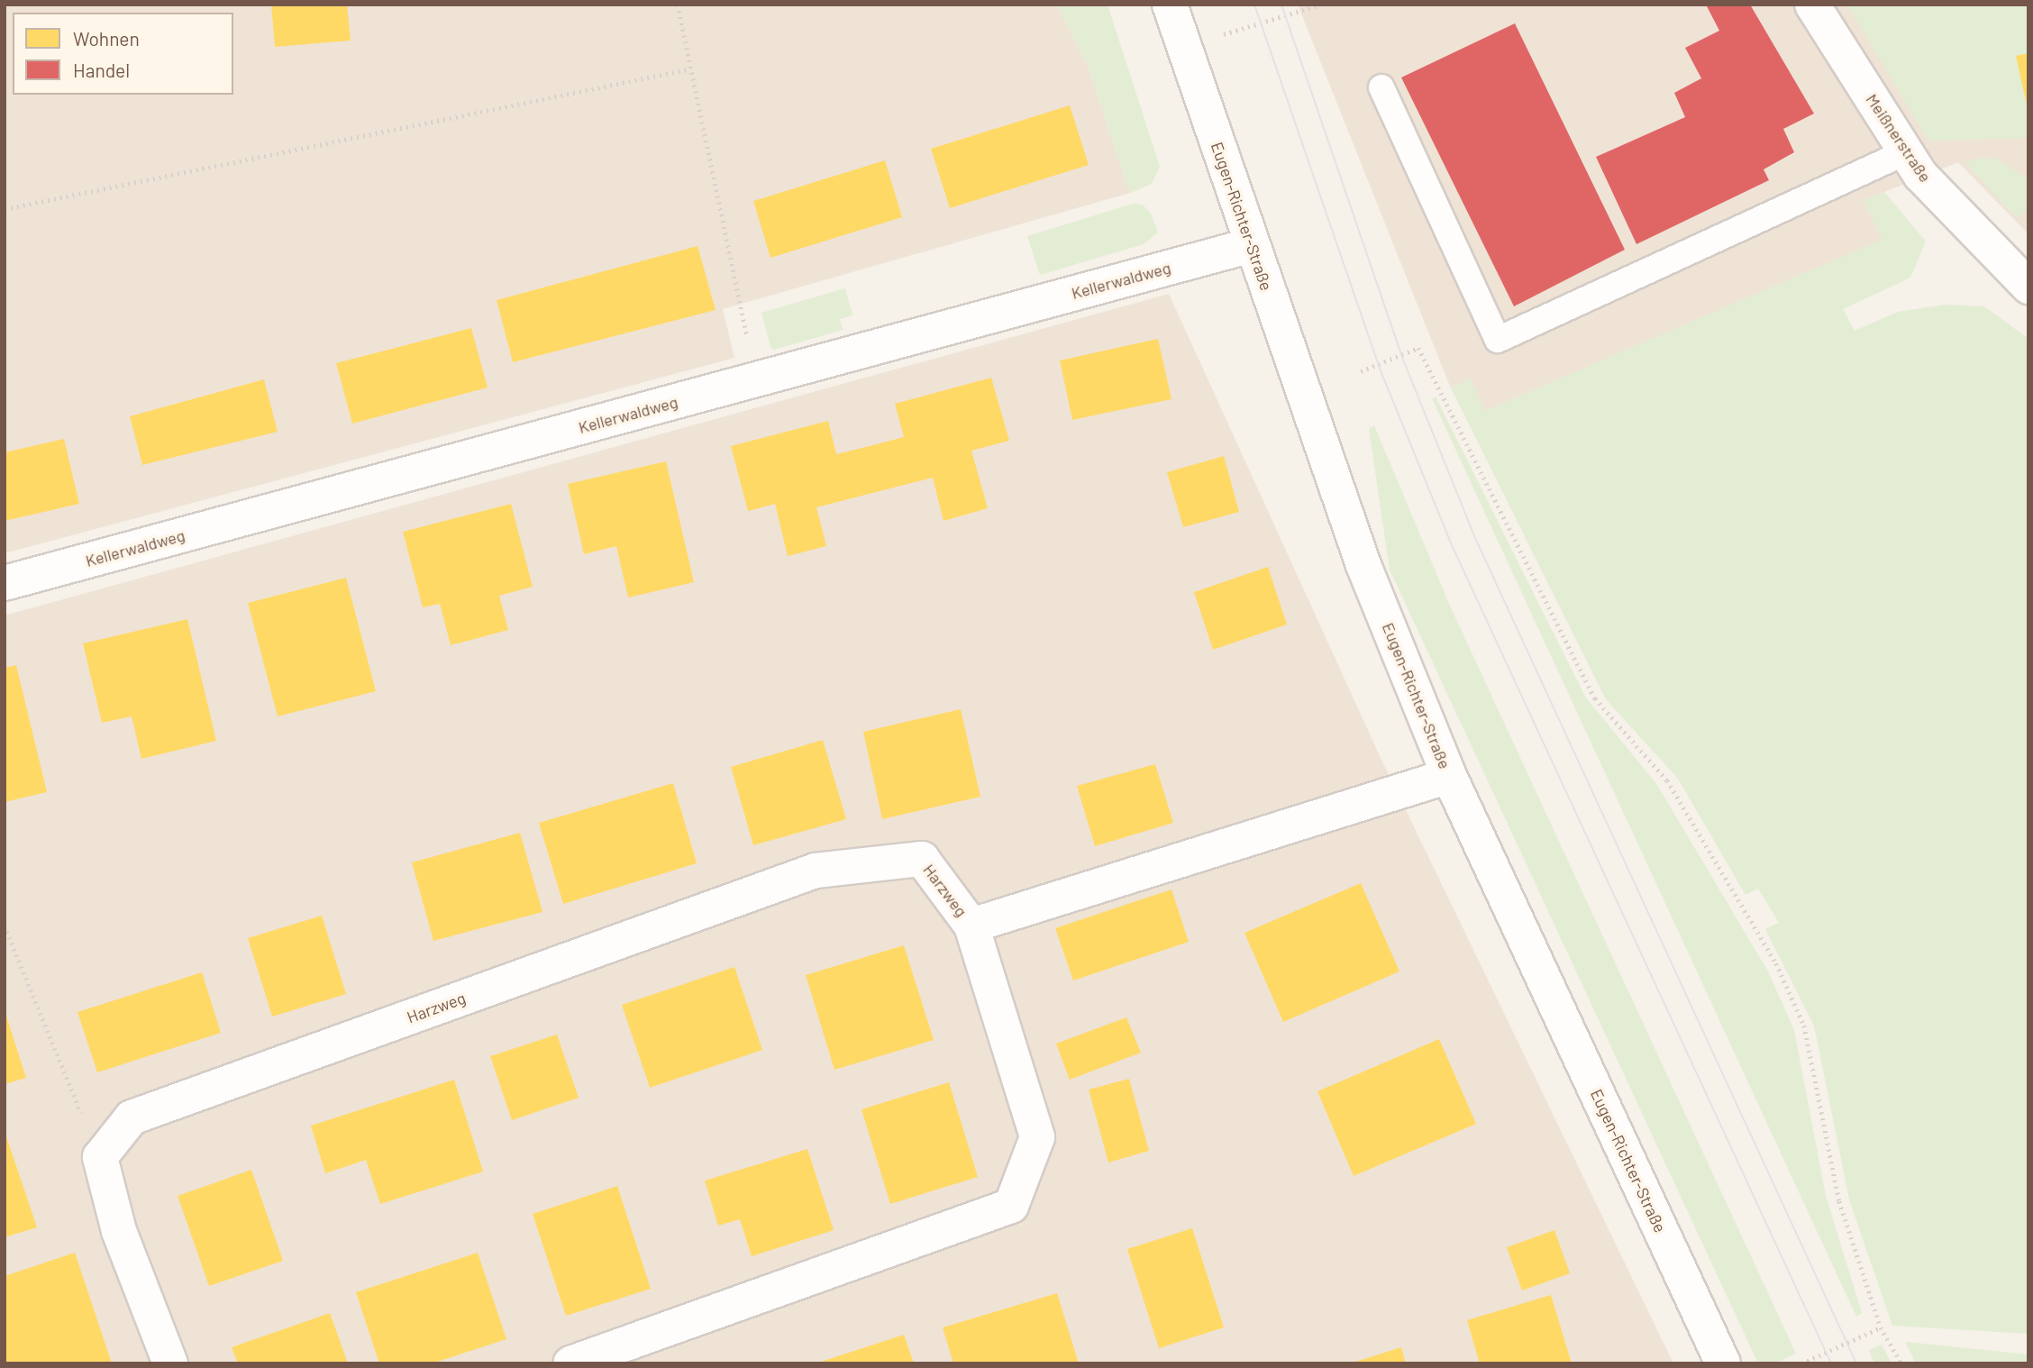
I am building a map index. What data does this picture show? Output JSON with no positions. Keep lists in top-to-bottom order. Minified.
{"streets":{"street":["Meißnerstraße","Eugen-Richter-Straße","Kellerwaldweg","Harzweg"]},"crossings":[["Eugen-Richter-Straße","Kellerwaldweg"],["Eugen-Richter-Straße","Harzweg"]],"legend":["Wohnen","Handel"]}
